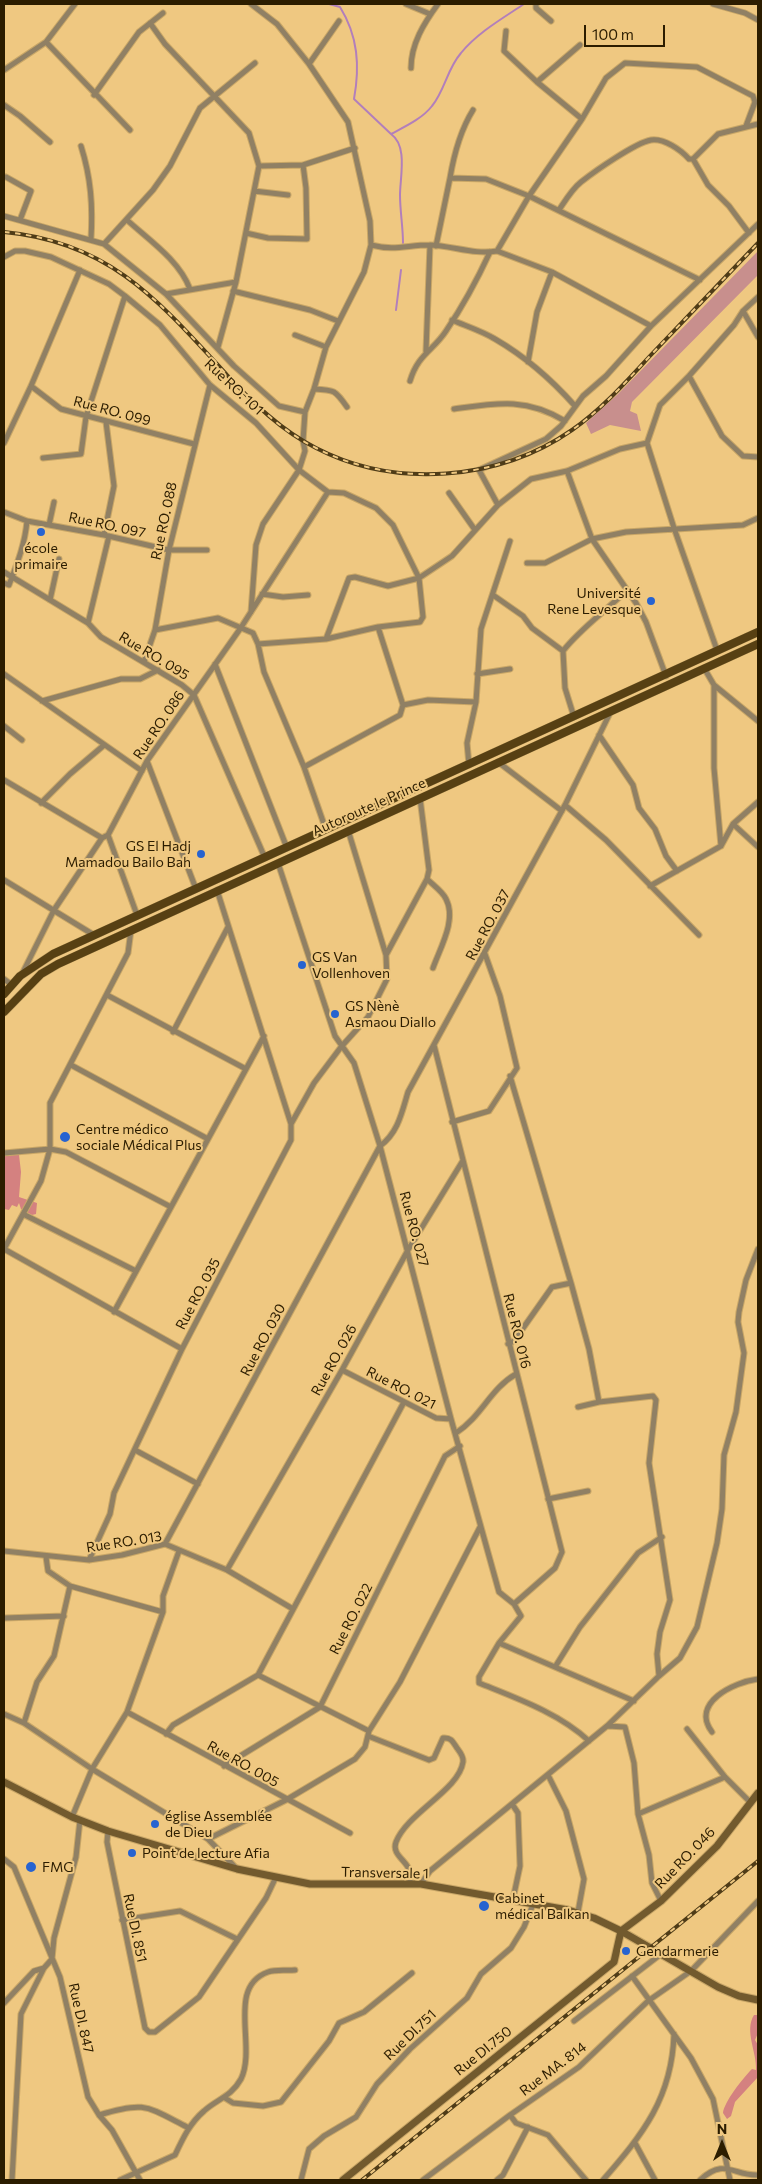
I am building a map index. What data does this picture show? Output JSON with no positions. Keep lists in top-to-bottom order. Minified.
{"streets":{"main road":["Autoroute le Prince","Rue RO. 046","Transversale 1","Rue DI.750"],"street":["Rue RO. 101","Rue RO. 099","Rue RO. 088","Rue RO. 097","Rue RO. 095","Rue RO. 086","Rue RO. 037","Rue RO. 027","Rue RO. 035","Rue RO. 016","Rue RO. 030","Rue RO. 026","Rue RO. 021","Rue RO. 013","Rue RO. 022","Rue RO. 005","Rue DI. 851","Rue DI. 847","Rue DI.751","Rue MA. 814"]},"crossings":[["Rue RO. 101","Rue RO. 088"],["Rue RO. 101","Rue RO. 086"],["Rue RO. 099","Rue RO. 088"],["Rue RO. 088","Rue RO. 097"],["Rue RO. 088","Rue RO. 095"],["Rue RO. 095","Rue RO. 086"],["Rue RO. 095","Autoroute le Prince"],["Autoroute le Prince","Rue RO. 037"],["Autoroute le Prince","Rue RO. 027"],["Autoroute le Prince","Rue RO. 035"],["Rue RO. 037","Rue RO. 027"],["Rue RO. 037","Rue RO. 016"],["Rue RO. 037","Rue RO. 030"],["Rue RO. 027","Rue RO. 035"],["Rue RO. 027","Rue RO. 016"],["Rue RO. 027","Rue RO. 030"],["Rue RO. 027","Rue RO. 026"],["Rue RO. 027","Rue RO. 021"],["Rue RO. 027","Rue RO. 022"],["Rue RO. 035","Rue RO. 013"],["Rue RO. 016","Rue RO. 026"],["Rue RO. 030","Rue RO. 013"],["Rue RO. 026","Rue RO. 021"],["Rue RO. 026","Rue RO. 013"],["Rue RO. 046","Transversale 1"],["Rue RO. 046","Rue DI.750"],["Transversale 1","Rue DI. 851"],["Transversale 1","Rue DI.751"],["Transversale 1","Rue DI.750"],["Transversale 1","Rue MA. 814"]],"places":["école primaire","Université Rene Levesque","GS El Hadj Mamadou Bailo Bah","GS Van Vollenhoven","GS Nènè Asmaou Diallo","Centre médico sociale Médical Plus","église Assemblée de Dieu","Point de lecture Afia","FMG","Cabinet médical Balkan","Gendarmerie"],"scale_bar":"100 m","north":"top"}
